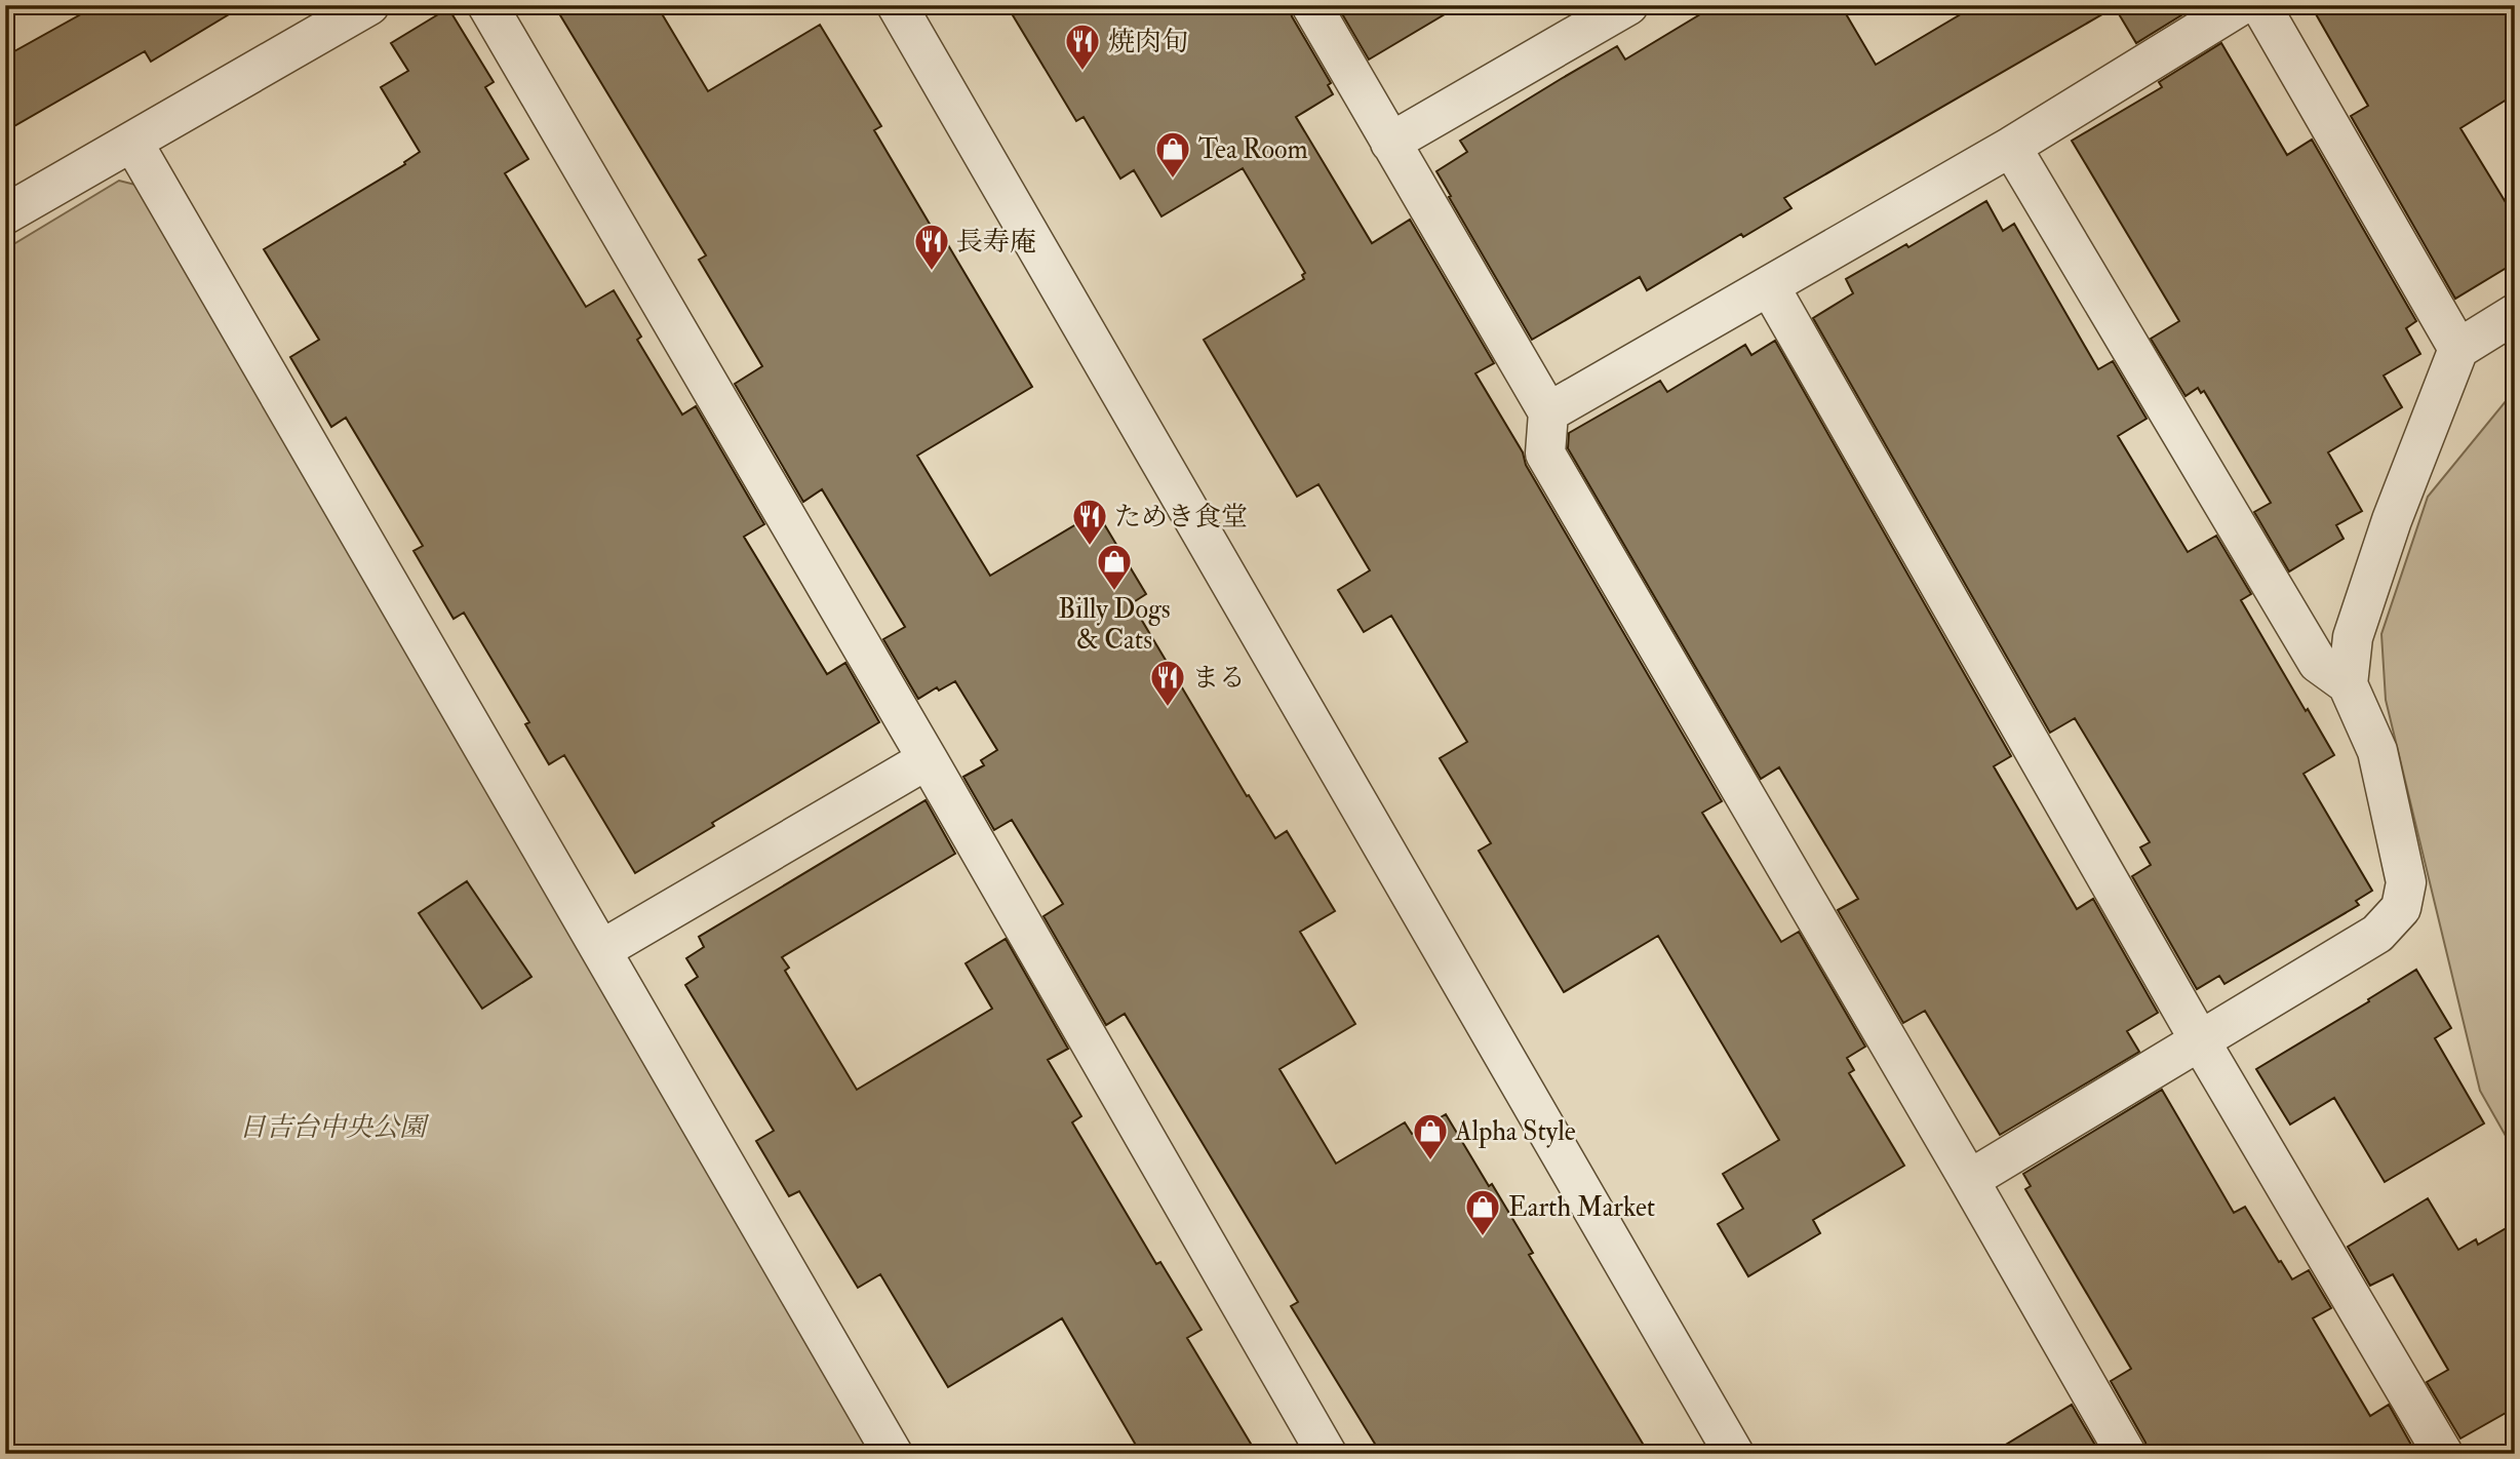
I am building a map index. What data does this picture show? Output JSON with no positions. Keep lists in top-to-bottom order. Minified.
{"parks":["日吉台中央公園"],"places":{"restaurant":["焼肉旬","長寿庵","ためき食堂","まる"],"shop":["Tea Room","Billy Dogs & Cats","Alpha Style","Earth Market"]}}
